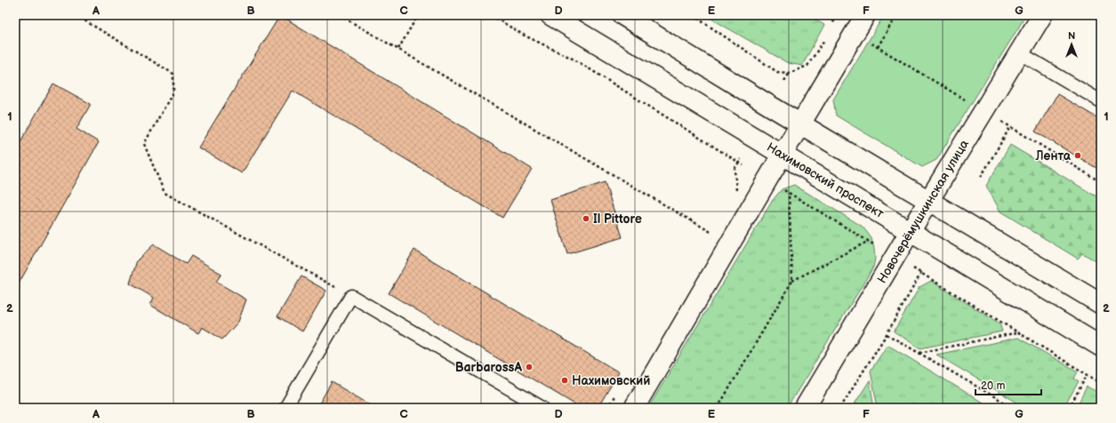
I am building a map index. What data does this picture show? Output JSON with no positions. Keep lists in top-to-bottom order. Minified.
{"streets":{"main road":["Нахимовский проспект","Новочерёмушкинская улица"]},"crossings":[["Нахимовский проспект","Новочерёмушкинская улица"]],"places":["Лента","Il Pittore","BarbarossA","Нахимовский"],"scale_bar":"20 m","north":"top","grid":{"columns":["A","B","C","D","E","F","G"],"rows":["1","2"]}}
